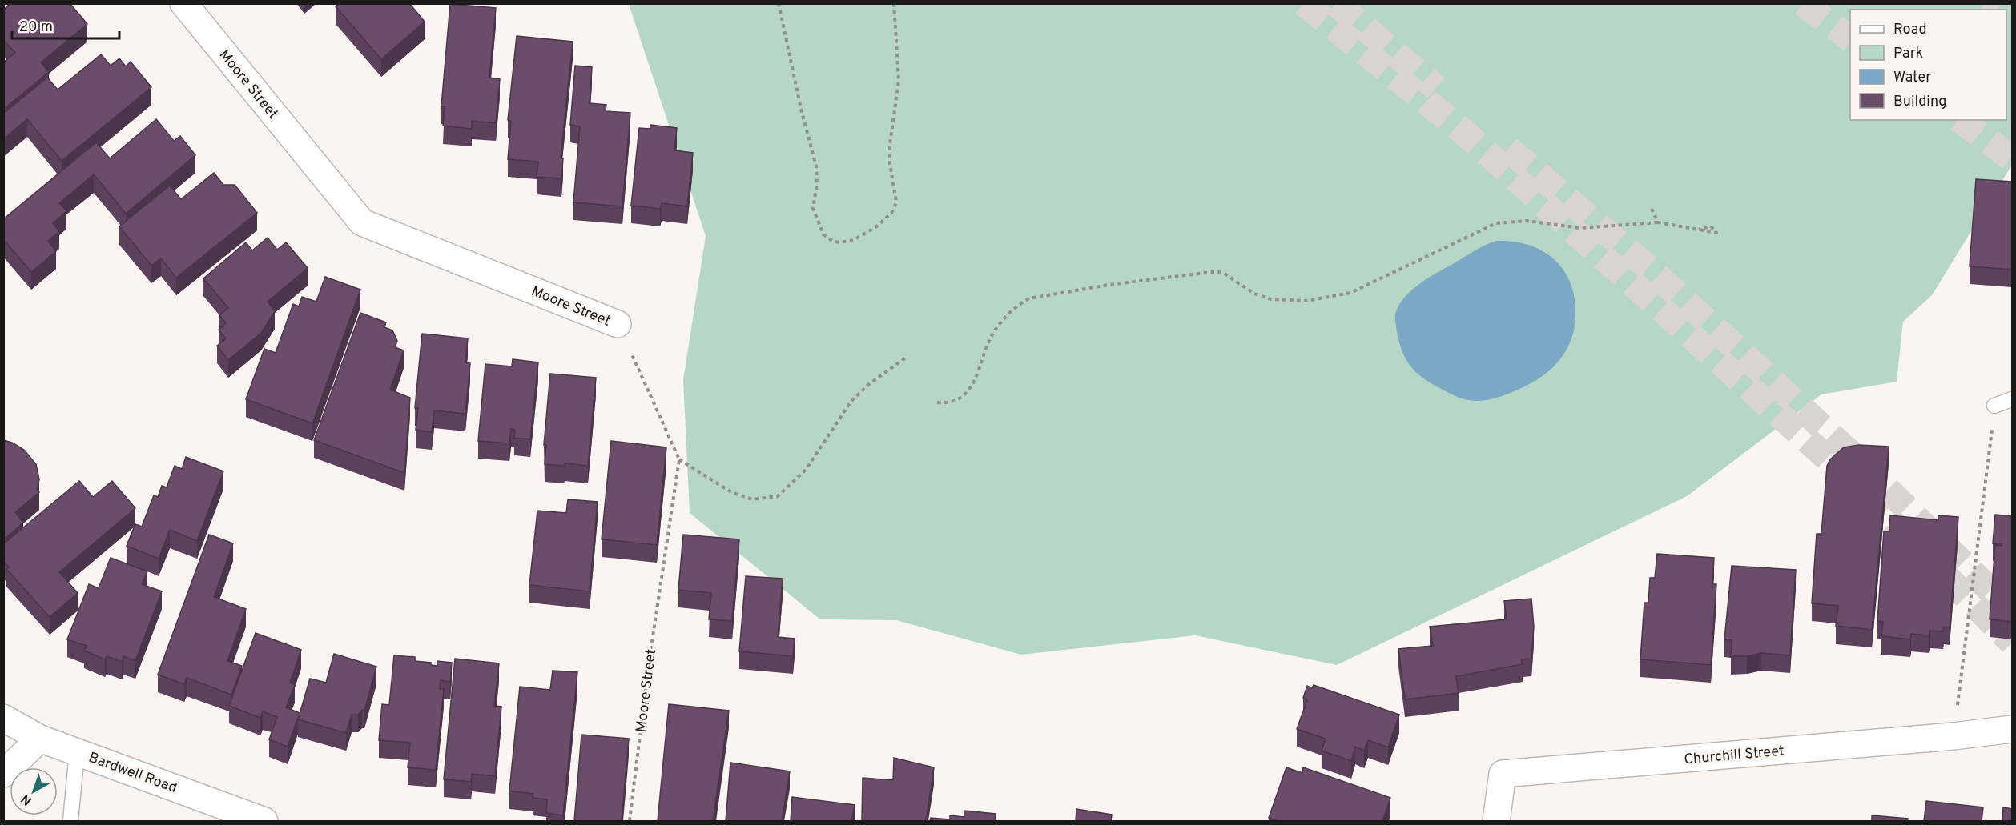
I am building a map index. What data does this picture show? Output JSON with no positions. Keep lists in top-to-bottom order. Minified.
{"streets":{"street":["Moore Street","Churchill Street","Bardwell Road"]},"legend":["Road","Park","Water","Building"],"scale_bar":"20 m","north":"bottom left"}
